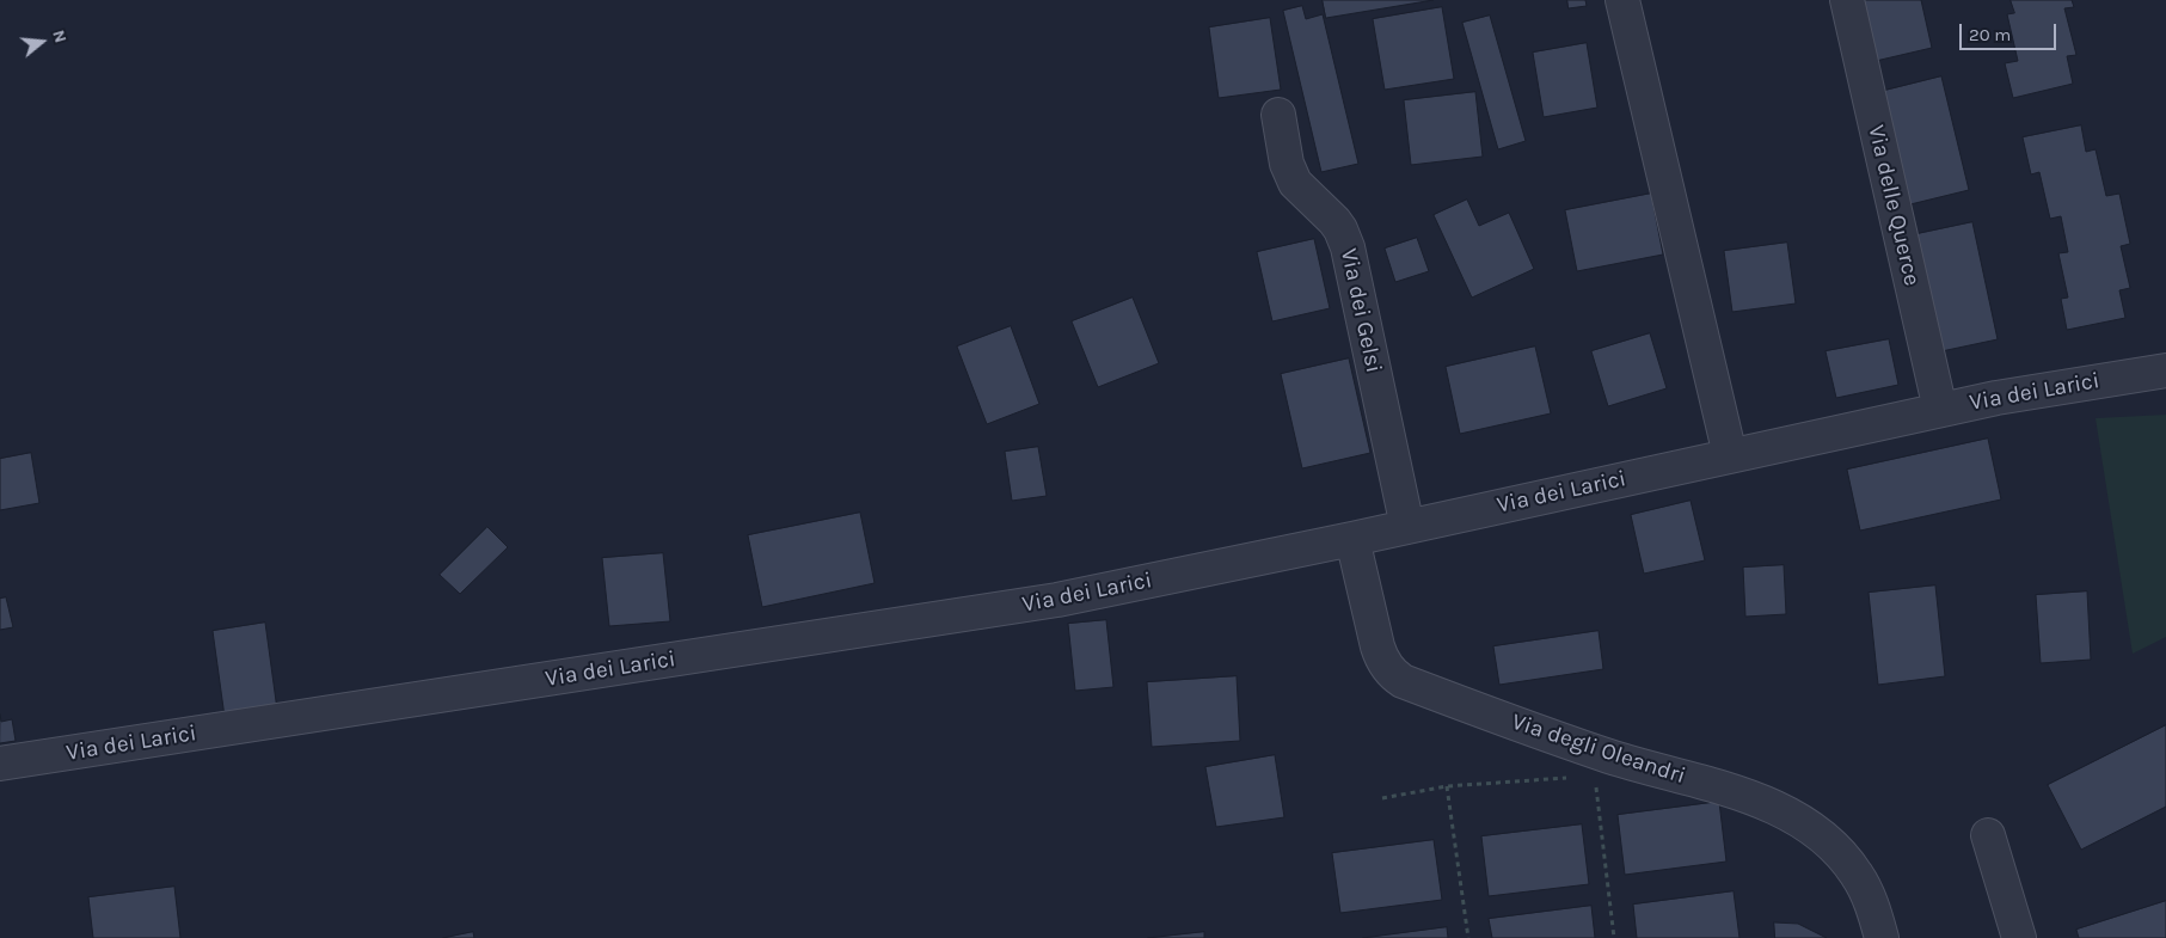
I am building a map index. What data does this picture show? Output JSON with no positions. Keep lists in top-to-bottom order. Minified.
{"streets":{"street":["Via delle Querce","Via dei Gelsi","Via dei Larici","Via degli Oleandri"]},"crossings":[["Via delle Querce","Via dei Larici"],["Via dei Gelsi","Via dei Larici"],["Via dei Larici","Via degli Oleandri"]],"scale_bar":"20 m","north":"right"}
